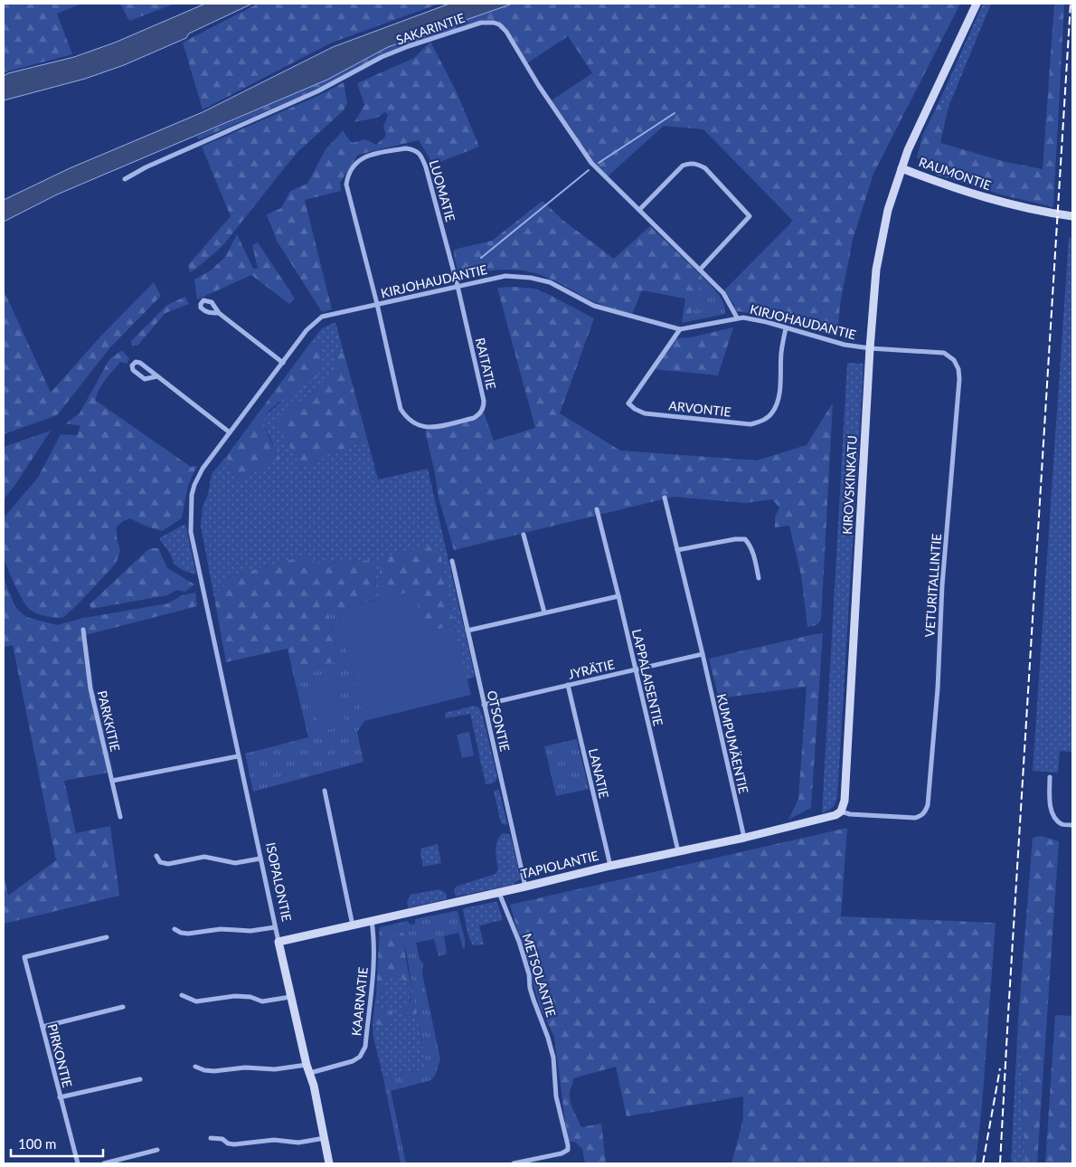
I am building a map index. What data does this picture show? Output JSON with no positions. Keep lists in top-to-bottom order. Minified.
{"streets":{"street":["SAKARINTIE","RAUMONTIE","LUOMATIE","KIRJOHAUDANTIE","RAITATIE","ARVONTIE","KIROVSKINKATU","VETURITALLINTIE","JYRÄTIE","LAPPALAISENTIE","PARKKITIE","OTSONTIE","KUMPUMÄENTIE","LANATIE","TAPIOLANTIE","ISOPALONTIE","METSOLANTIE","KAARNATIE","PIRKONTIE"]},"crossings":[["SAKARINTIE","KIRJOHAUDANTIE"],["RAUMONTIE","KIROVSKINKATU"],["LUOMATIE","KIRJOHAUDANTIE"],["LUOMATIE","RAITATIE"],["KIRJOHAUDANTIE","RAITATIE"],["KIRJOHAUDANTIE","ARVONTIE"],["KIRJOHAUDANTIE","KIROVSKINKATU"],["KIRJOHAUDANTIE","VETURITALLINTIE"],["KIRJOHAUDANTIE","ISOPALONTIE"],["KIROVSKINKATU","VETURITALLINTIE"],["KIROVSKINKATU","TAPIOLANTIE"],["VETURITALLINTIE","TAPIOLANTIE"],["JYRÄTIE","LAPPALAISENTIE"],["JYRÄTIE","OTSONTIE"],["JYRÄTIE","KUMPUMÄENTIE"],["JYRÄTIE","LANATIE"],["LAPPALAISENTIE","TAPIOLANTIE"],["OTSONTIE","TAPIOLANTIE"],["KUMPUMÄENTIE","TAPIOLANTIE"],["LANATIE","TAPIOLANTIE"],["TAPIOLANTIE","ISOPALONTIE"],["TAPIOLANTIE","METSOLANTIE"],["TAPIOLANTIE","KAARNATIE"],["ISOPALONTIE","KAARNATIE"]],"scale_bar":"100 m"}
